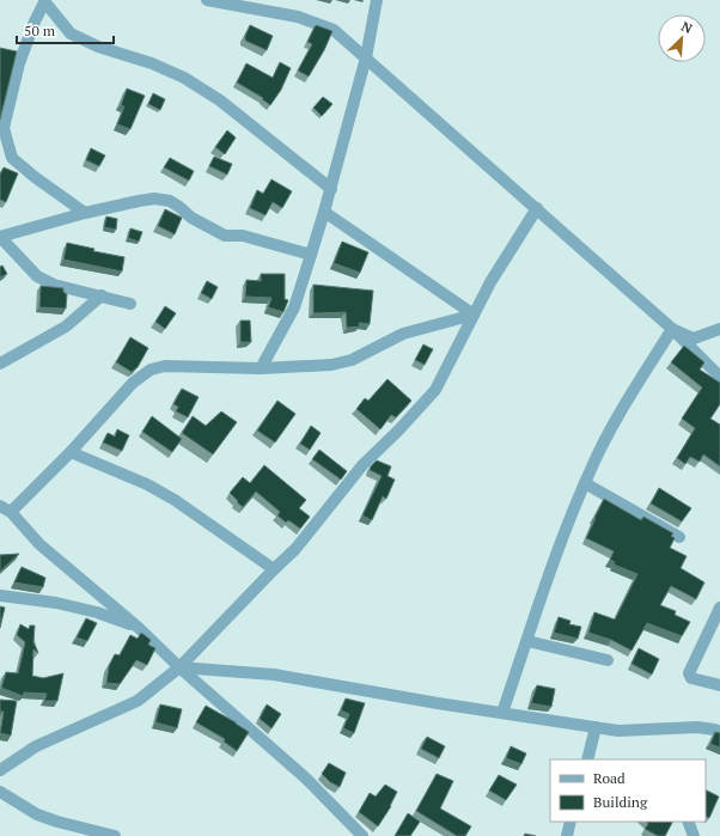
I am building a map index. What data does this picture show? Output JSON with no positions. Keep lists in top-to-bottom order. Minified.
{"legend":["Road","Building"],"scale_bar":"50 m","north":"top right"}
